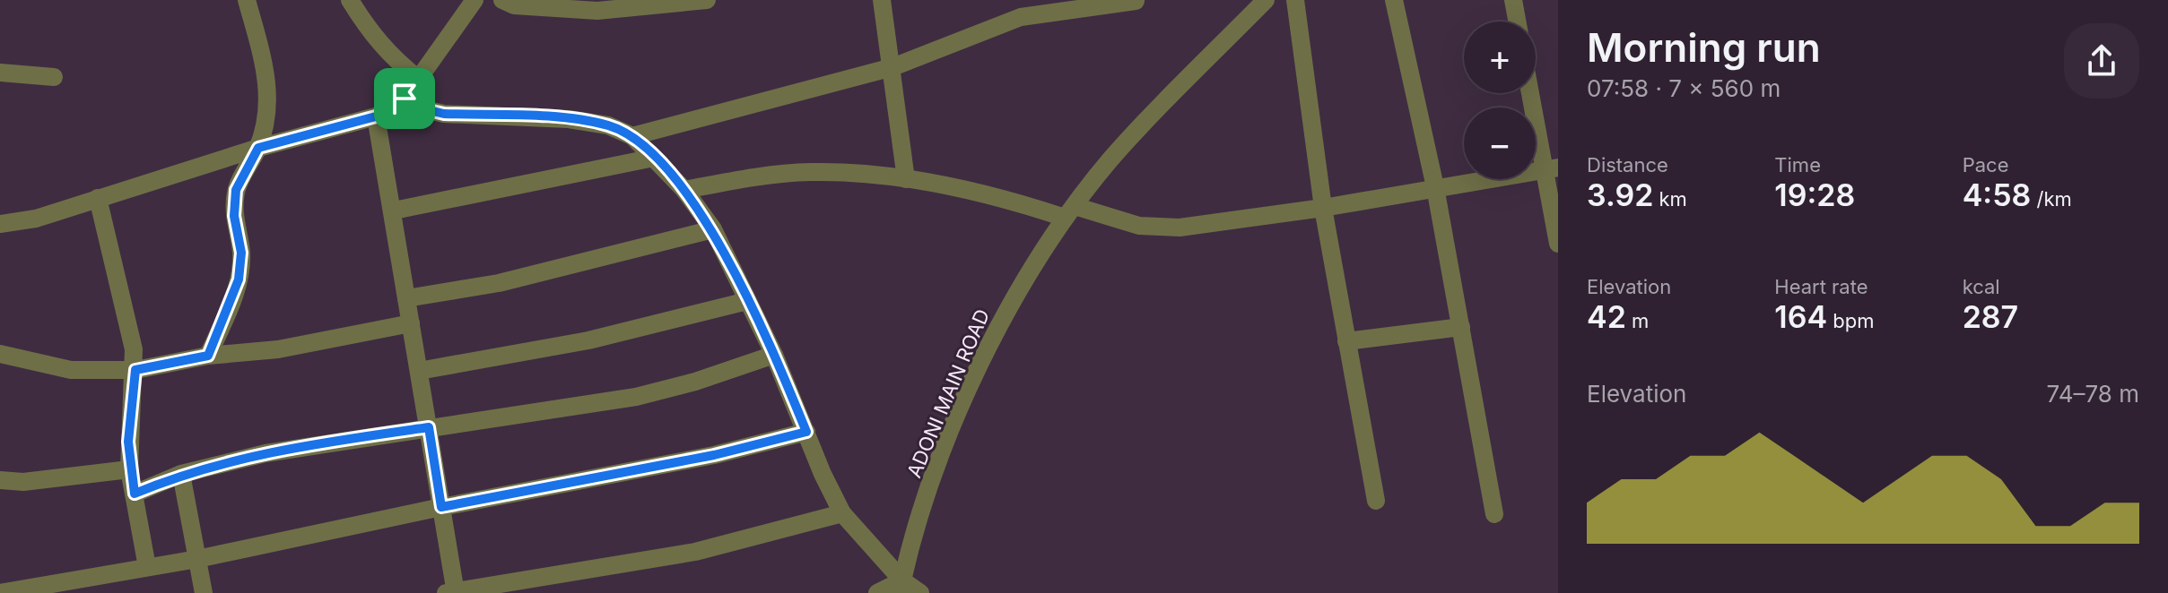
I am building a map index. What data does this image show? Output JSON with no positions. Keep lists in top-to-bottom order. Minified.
{"streets":{"street":["ADONI MAIN ROAD"]},"page":{"heading":["Morning run","07:58 · 7 × 560 m"],"map_buttons":["+","−"],"stats":[["Distance","3.92 km"],["Time","19:28"],["Pace","4:58 /km"],["Elevation","42 m"],["Heart rate","164 bpm"],["kcal","287"]],"chart":["Elevation","74–78 m"]}}
